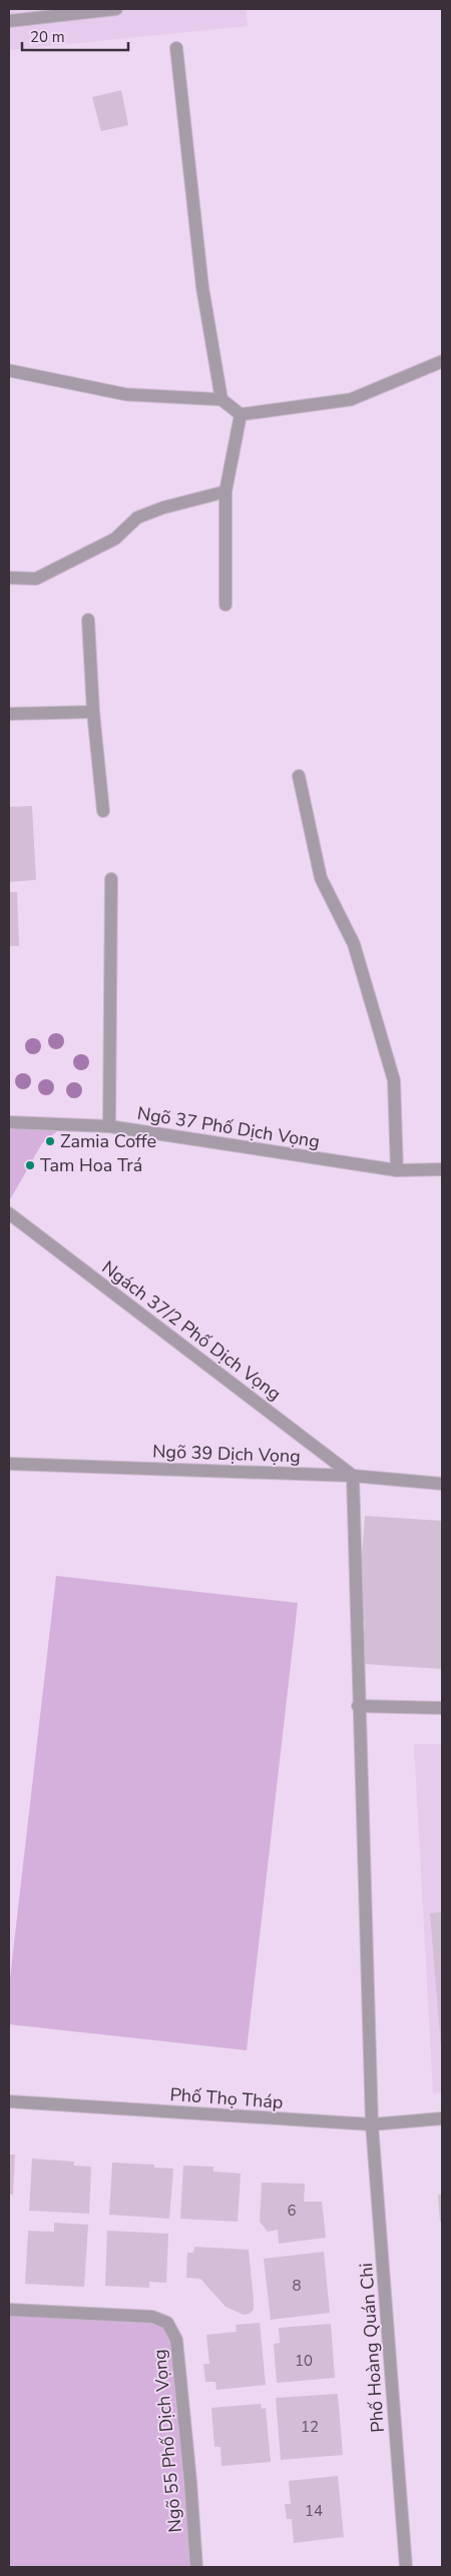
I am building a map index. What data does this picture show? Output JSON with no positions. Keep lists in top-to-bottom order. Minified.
{"streets":{"street":["Ngõ 37 Phố Dịch Vọng","Ngách 37/2 Phố Dịch Vọng","Ngõ 39 Dịch Vọng","Phố Thọ Tháp","Phố Hoàng Quán Chi","Ngõ 55 Phố Dịch Vọng"]},"crossings":[["Ngách 37/2 Phố Dịch Vọng","Ngõ 39 Dịch Vọng"],["Ngách 37/2 Phố Dịch Vọng","Phố Hoàng Quán Chi"],["Ngõ 39 Dịch Vọng","Phố Hoàng Quán Chi"],["Phố Thọ Tháp","Phố Hoàng Quán Chi"]],"places":["Zamia Coffe","Tam Hoa Trá"],"house_numbers":["6","8","10","12","14"],"scale_bar":"20 m"}
